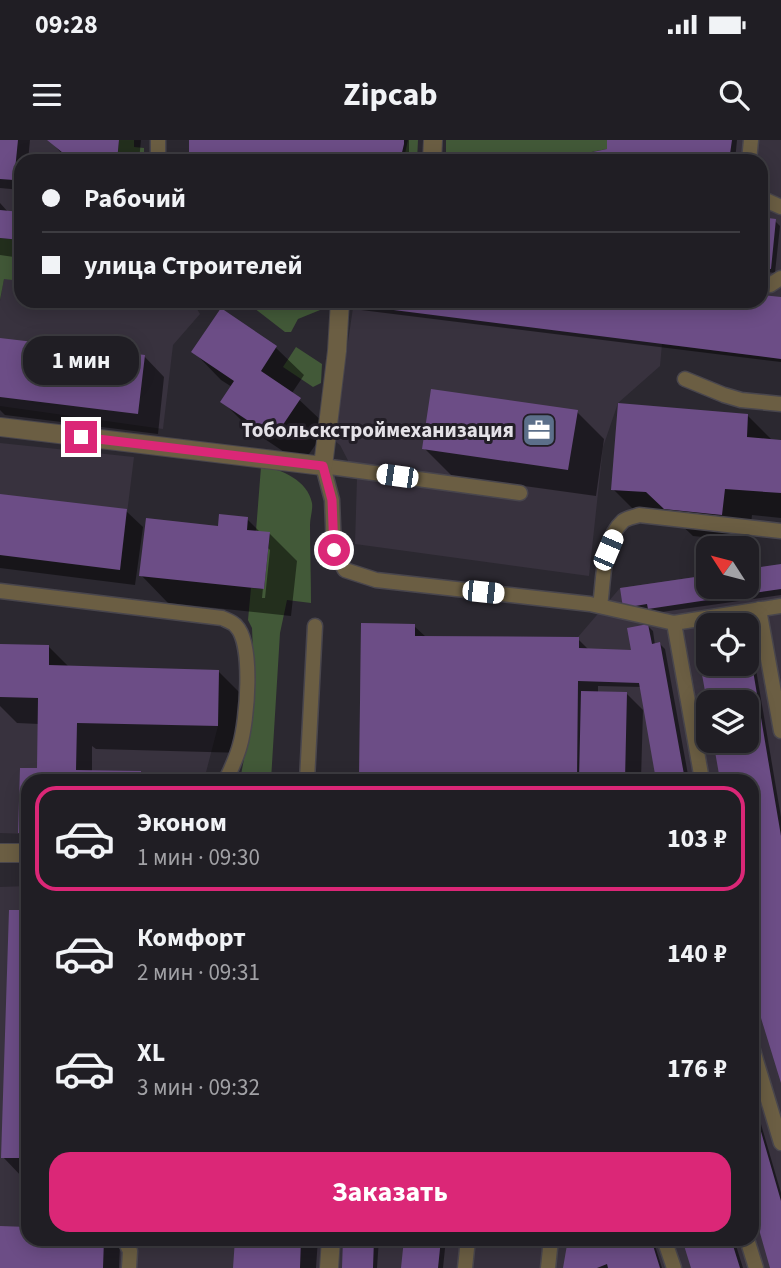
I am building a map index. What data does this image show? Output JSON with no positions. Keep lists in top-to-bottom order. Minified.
{"places":{"office":["Тобольскстроймеханизация"]},"north":"top left","page":{"status":"09:28","header":"Zipcab","banner":["Рабочий","улица Строителей"],"bubble":"1 мин","list":[{"name":"Эконом","note":"1 мин · 09:30","value":"103 ₽"},{"name":"Комфорт","note":"2 мин · 09:31","value":"140 ₽"},{"name":"XL","note":"3 мин · 09:32","value":"176 ₽"}],"buttons":"Заказать"}}
